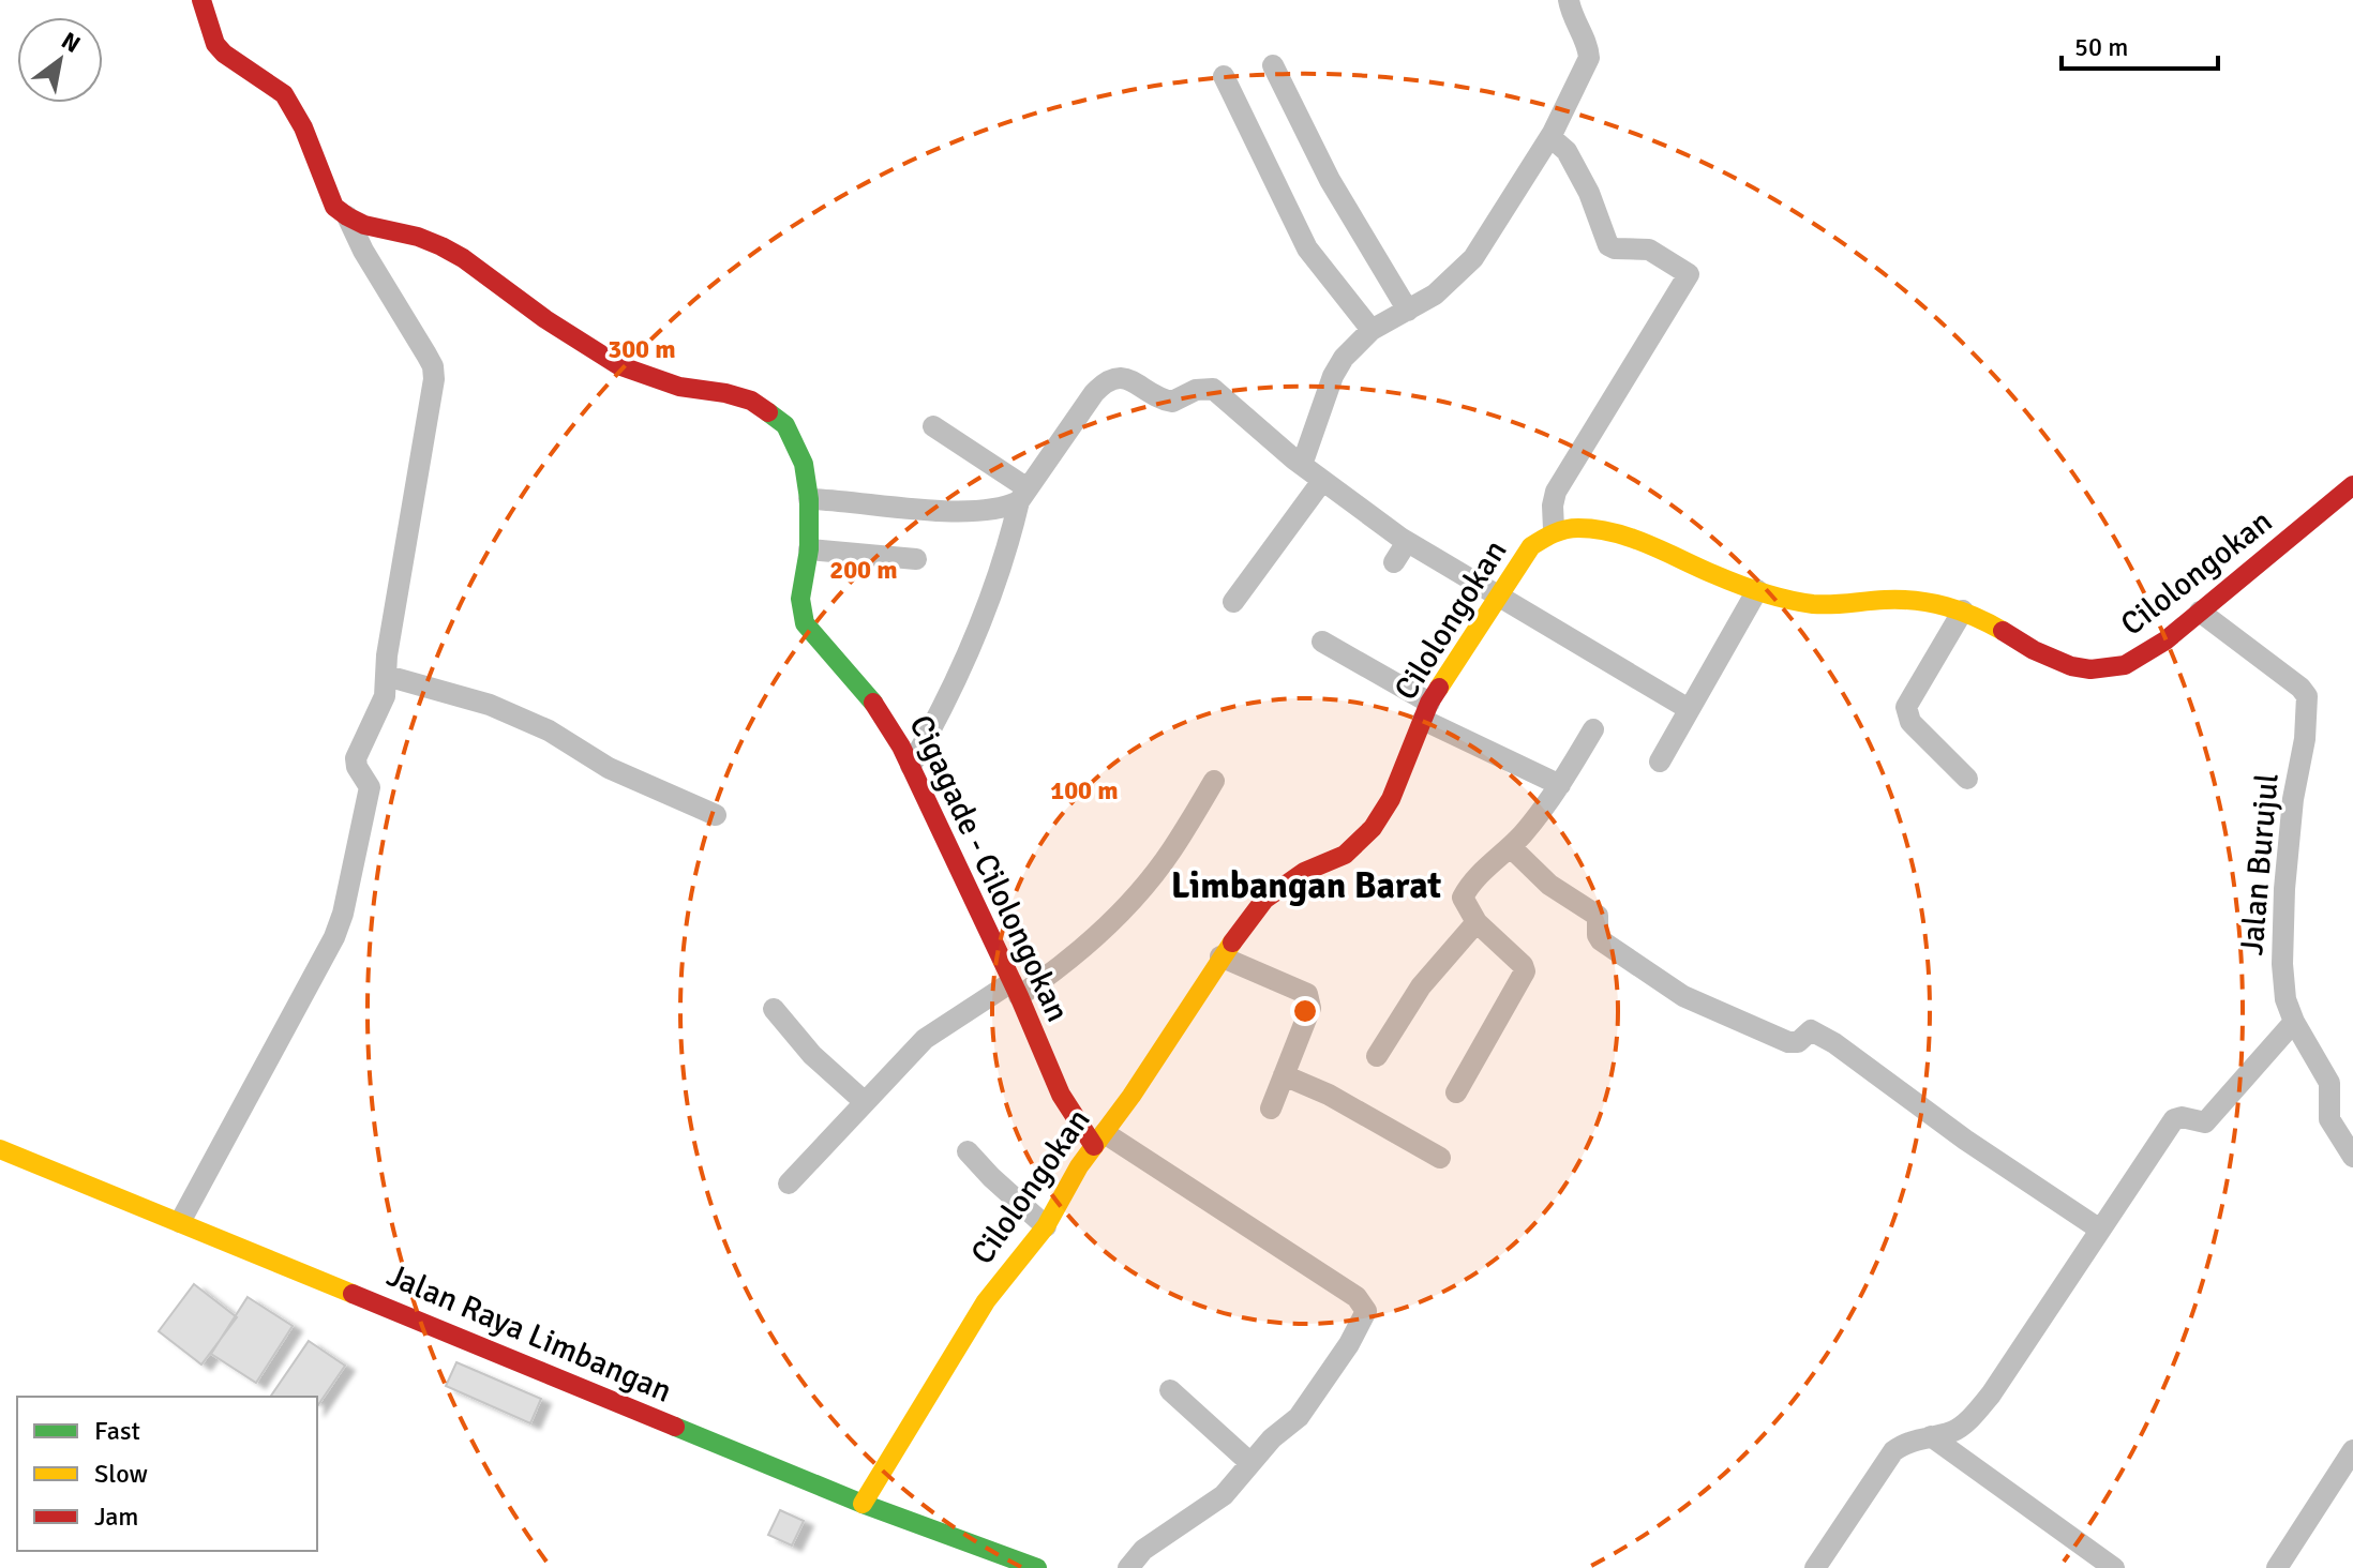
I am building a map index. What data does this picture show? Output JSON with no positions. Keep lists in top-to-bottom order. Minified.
{"streets":{"main road":["Cilolongokan","Cigagade - Cilolongokan","Jalan Raya Limbangan"],"street":["Jalan Burujul"]},"crossings":[["Cilolongokan","Jalan Burujul"],["Cilolongokan","Cigagade - Cilolongokan"],["Cilolongokan","Jalan Raya Limbangan"]],"districts":["Limbangan Barat"],"legend":["Fast","Slow","Jam"],"scale_bar":"50 m","north":"top right","rings":["300 m","200 m","100 m"]}
